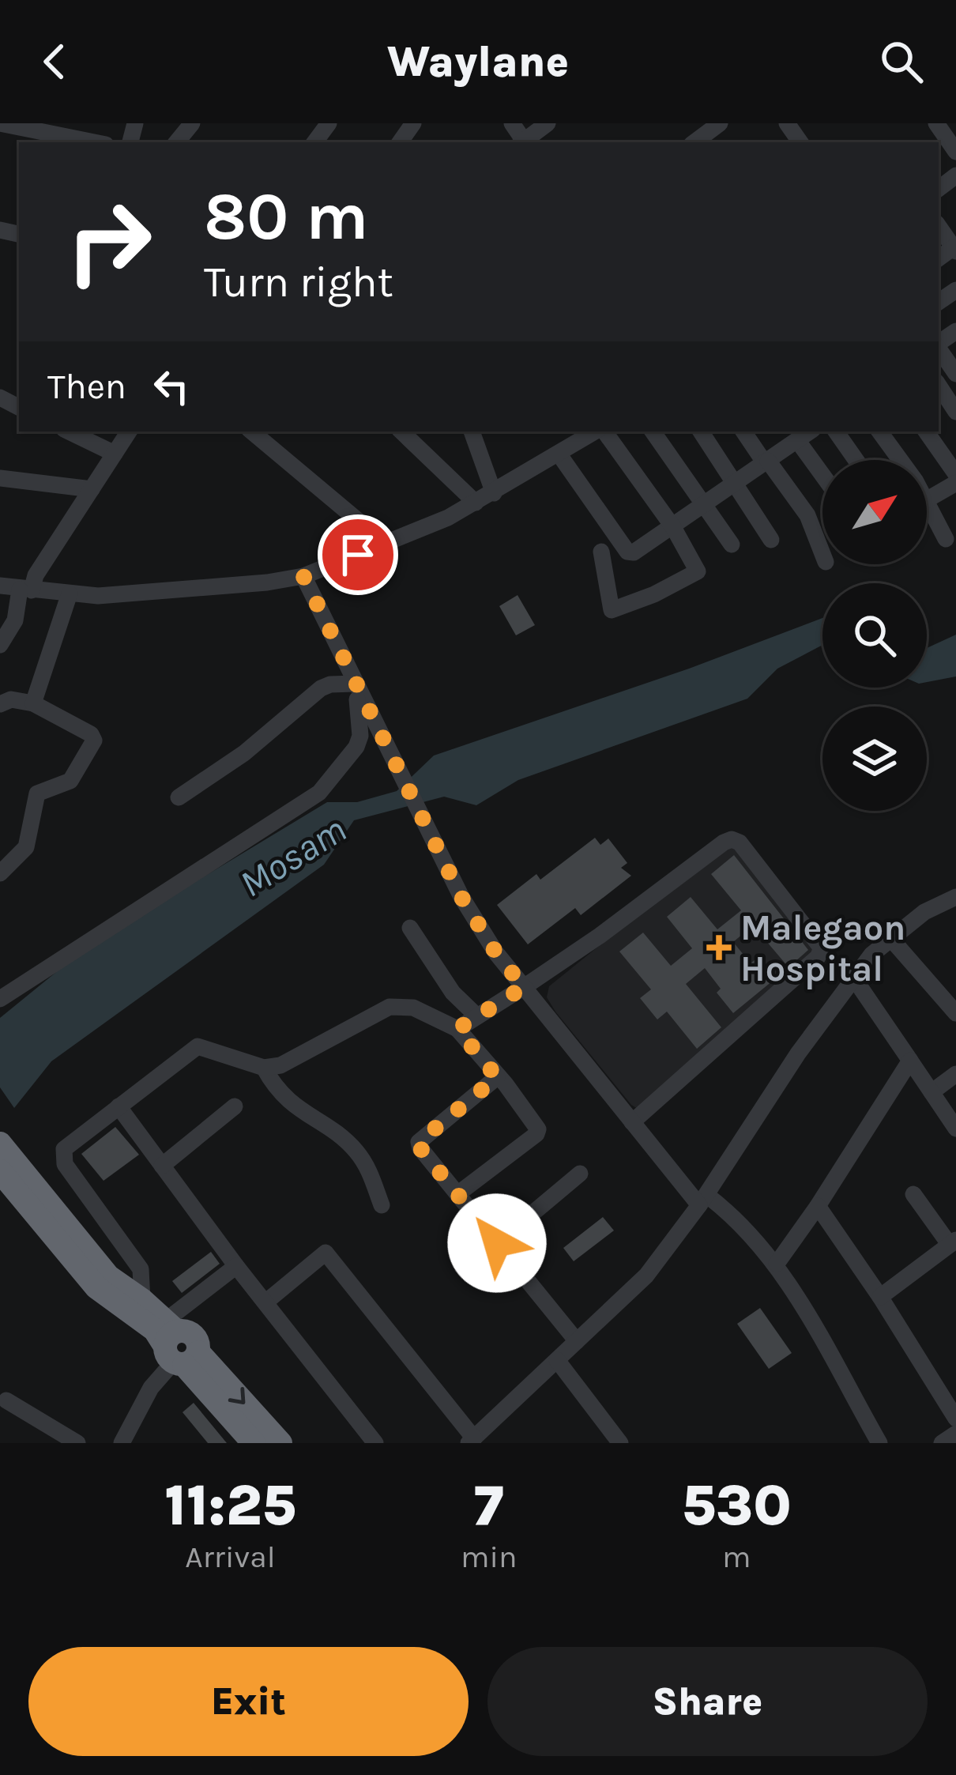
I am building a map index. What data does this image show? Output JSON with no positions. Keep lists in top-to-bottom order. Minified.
{"water":["Mosam"],"places":{"health":["Malegaon Hospital"]},"north":"top right","page":{"header":"Waylane","turn":["80 m","Turn right"],"then":"Then","eta":["11:25","Arrival","7","min","530","m"],"buttons":["Exit","Share"]}}
